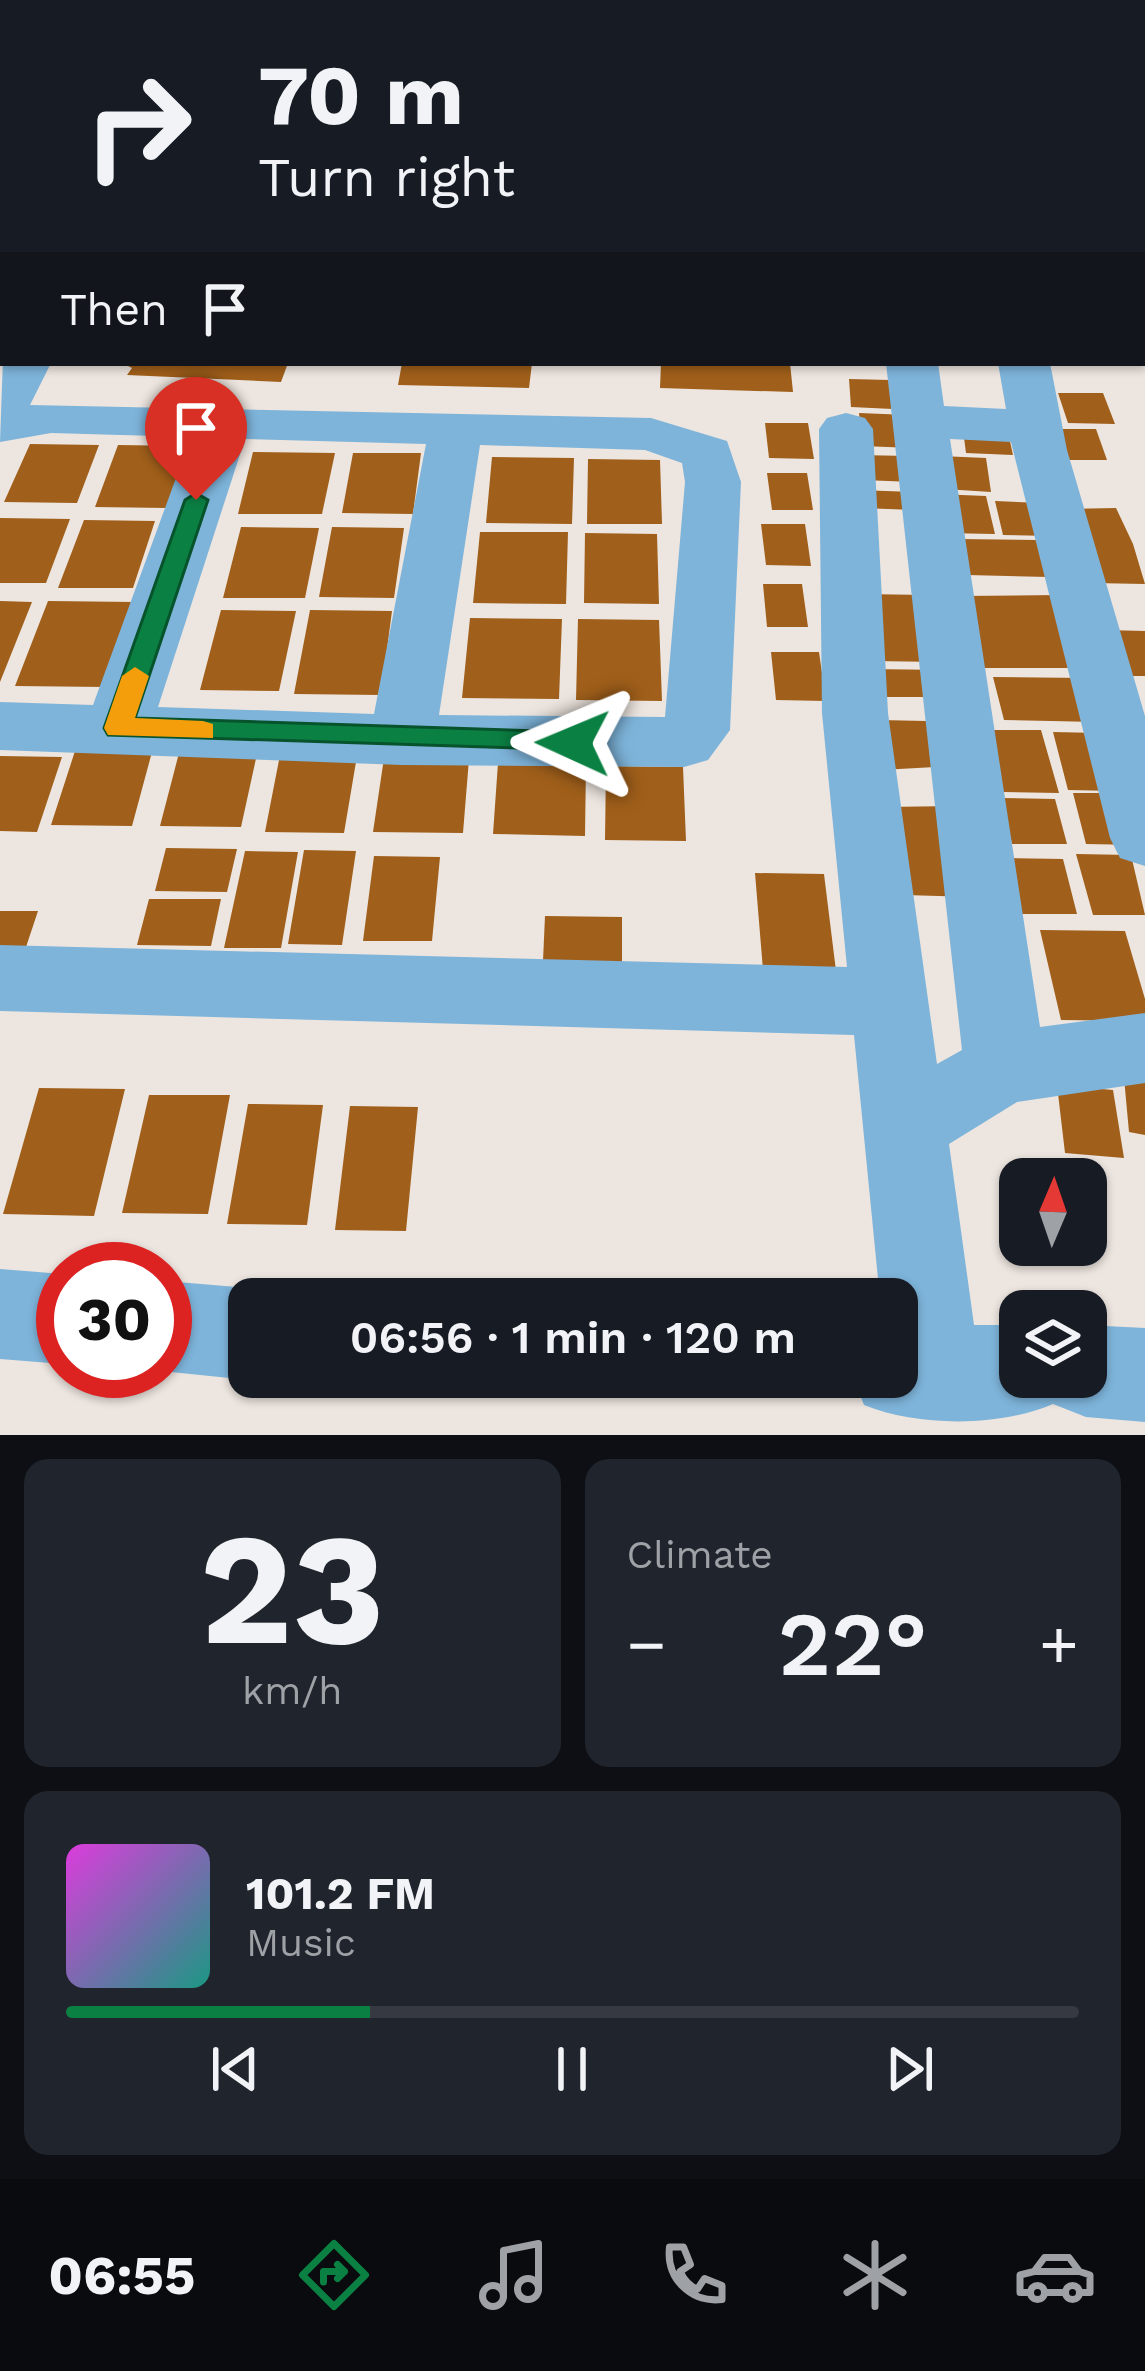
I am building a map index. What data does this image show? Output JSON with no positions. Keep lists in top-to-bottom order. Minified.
{"north":"top","page":{"turn":["70 m","Turn right"],"then":"Then","limit":"30","trip":"06:56 · 1 min · 120 m","tile":[["23","km/h"],"Climate"],"heat":["−","22°","+"],"song":["101.2 FM","Music"],"tabs":"06:55"}}
